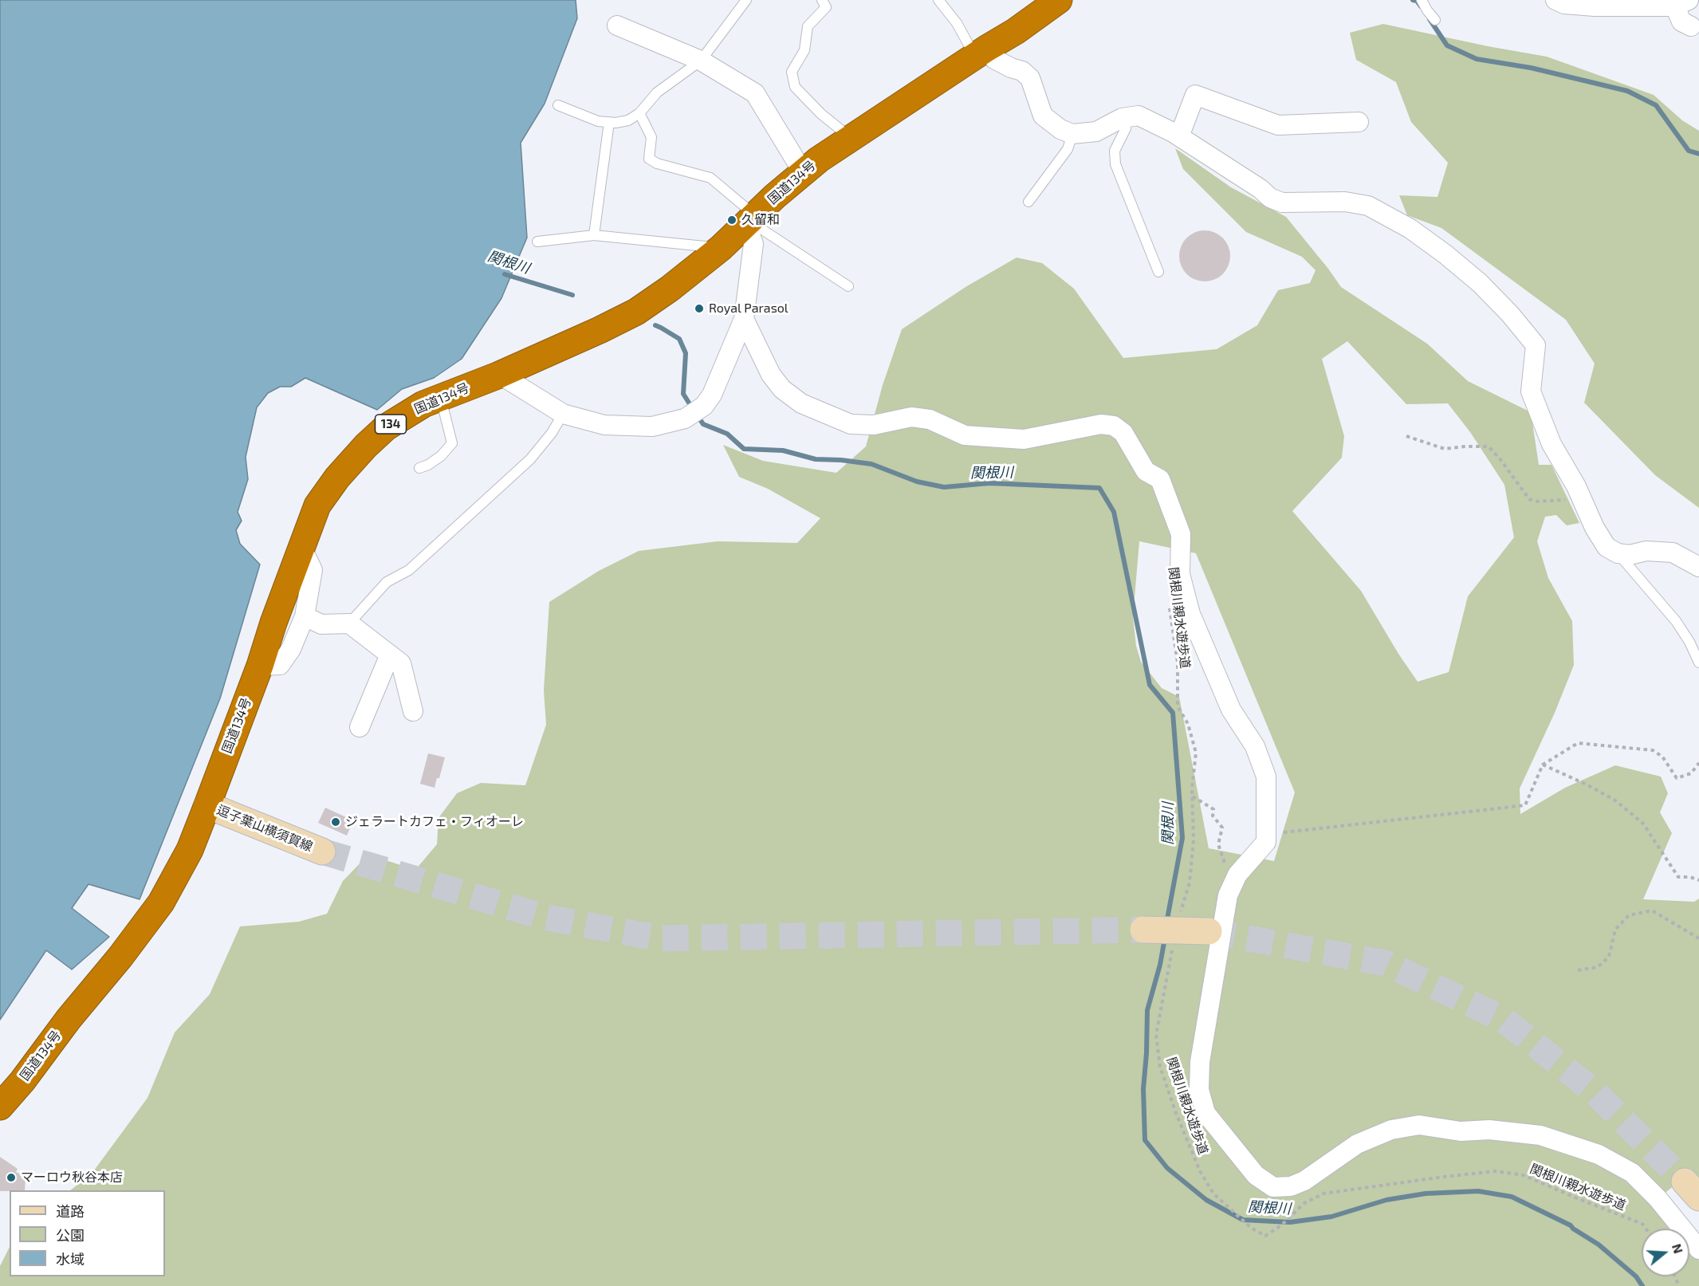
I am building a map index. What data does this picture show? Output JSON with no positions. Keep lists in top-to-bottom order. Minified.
{"streets":{"highway":["国道134号","134"],"main road":["逗子葉山横須賀線"],"path":["関根川親水遊歩道"]},"crossings":[["国道134号","逗子葉山横須賀線"]],"water":["関根川"],"places":["久留和","Royal Parasol","ジェラートカフェ・フィオーレ","マーロウ秋谷本店"],"legend":["道路","公園","水域"],"north":"right"}
